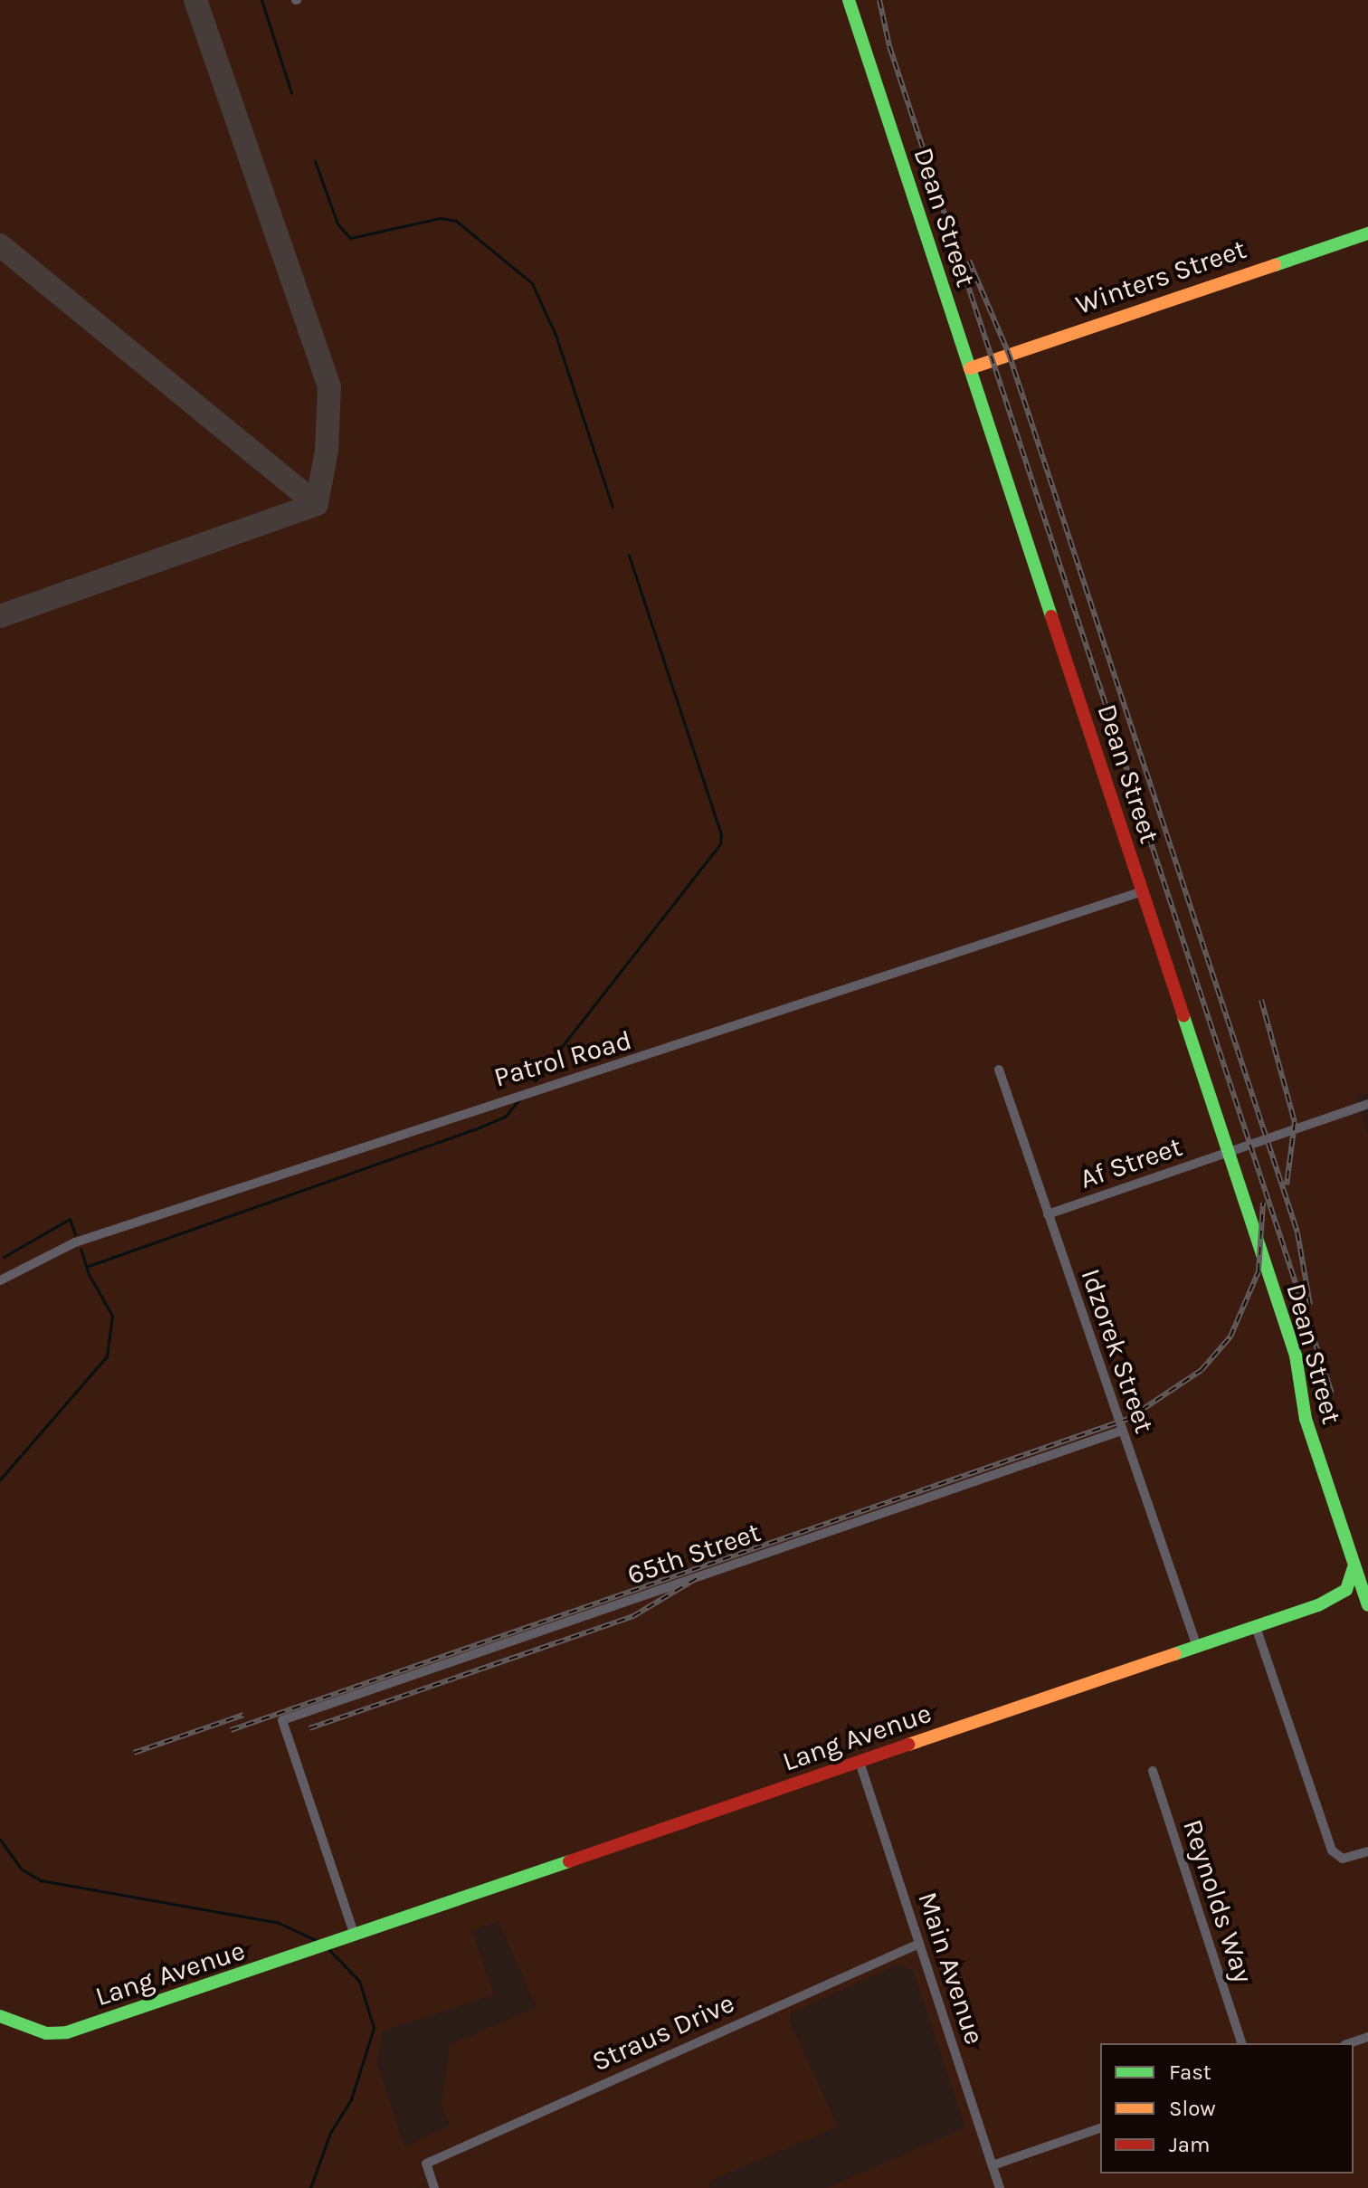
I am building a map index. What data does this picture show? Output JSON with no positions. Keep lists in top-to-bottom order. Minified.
{"streets":{"street":["Dean Street","Winters Street","Patrol Road","Af Street","Idzorek Street","65th Street","Lang Avenue","Reynolds Way","Main Avenue","Straus Drive"]},"crossings":[["Dean Street","Winters Street"],["Dean Street","Patrol Road"],["Dean Street","Af Street"],["Dean Street","Lang Avenue"],["Af Street","Idzorek Street"],["Idzorek Street","65th Street"],["Idzorek Street","Lang Avenue"],["65th Street","Lang Avenue"],["Lang Avenue","Main Avenue"],["Main Avenue","Straus Drive"]],"legend":["Fast","Slow","Jam"]}
